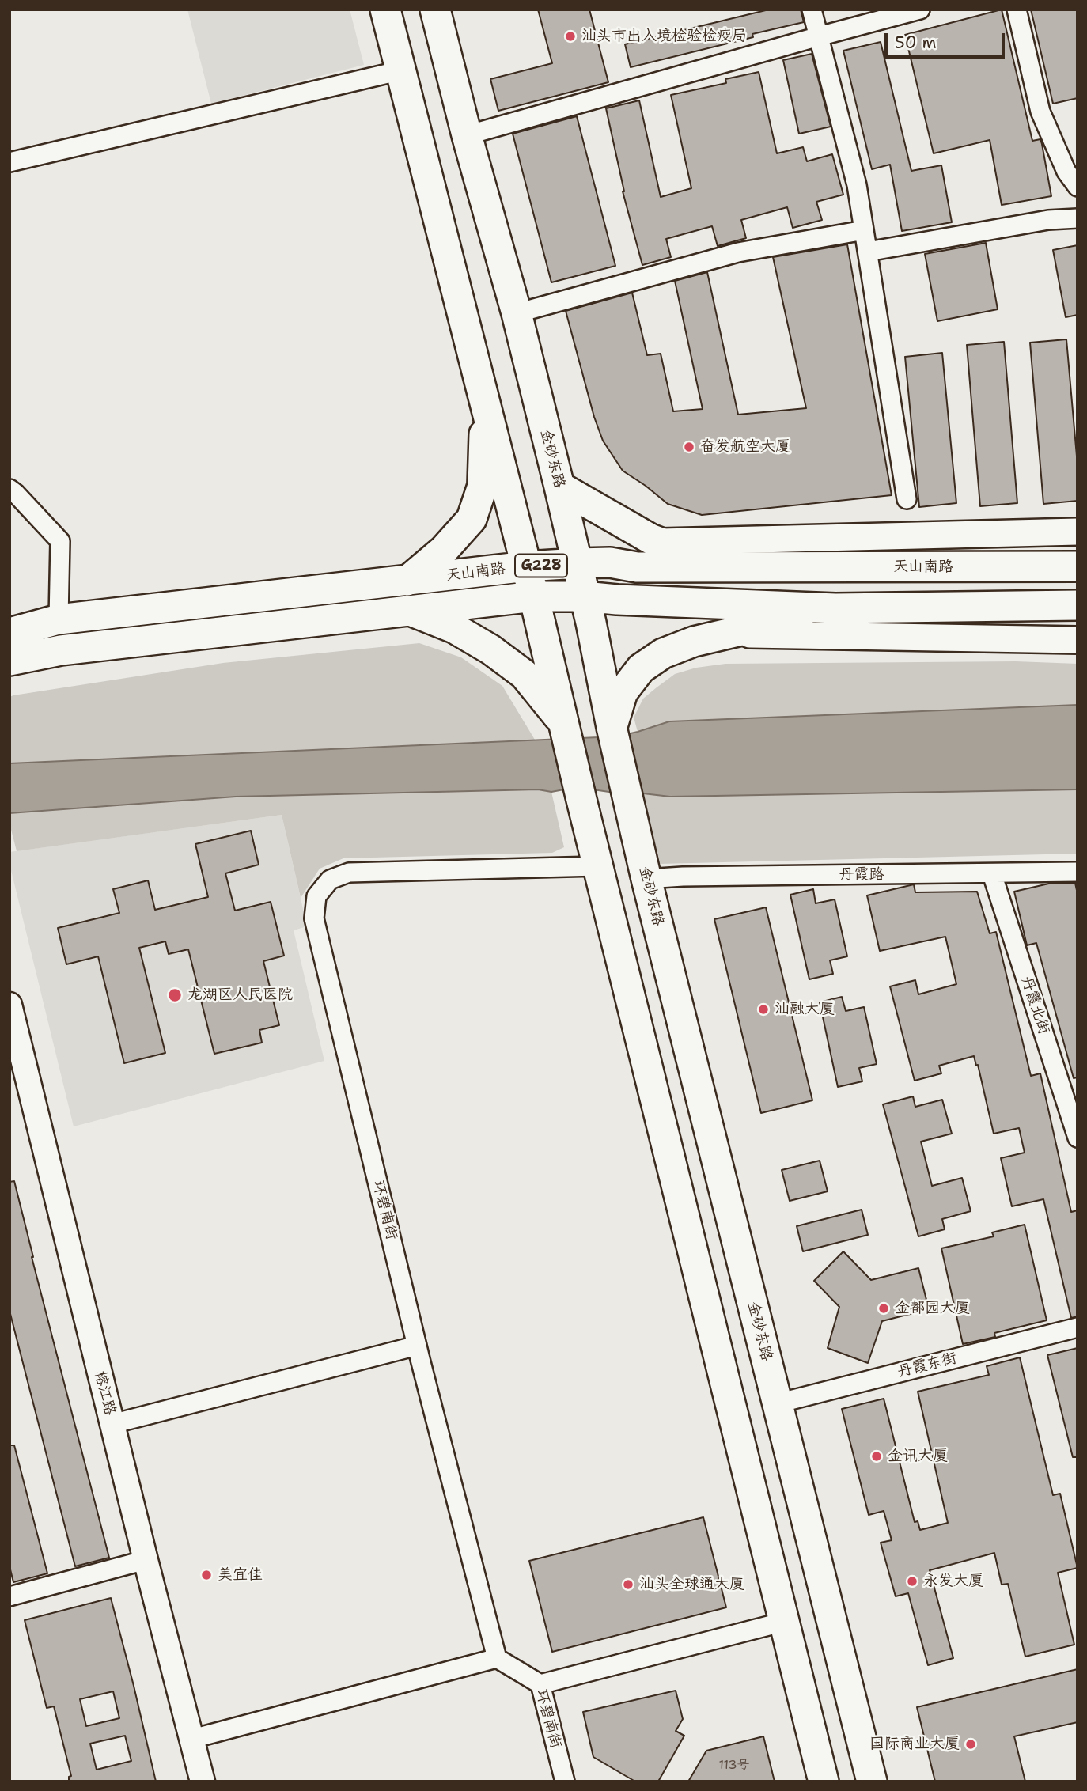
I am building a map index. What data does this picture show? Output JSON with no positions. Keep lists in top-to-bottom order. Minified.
{"streets":{"main road":["金砂东路","G228","天山南路"],"street":["丹霞路","丹霞北街","环碧南街","丹霞东街","榕江路"]},"crossings":[["金砂东路","天山南路"],["金砂东路","丹霞路"],["金砂东路","丹霞东街"],["丹霞路","丹霞北街"]],"places":["汕头市出入境检验检疫局","奋发航空大厦","龙湖区人民医院","汕融大厦","金都园大厦","金讯大厦","美宜佳","永发大厦","汕头全球通大厦","国际商业大厦"],"house_numbers":["113号"],"scale_bar":"50 m"}
